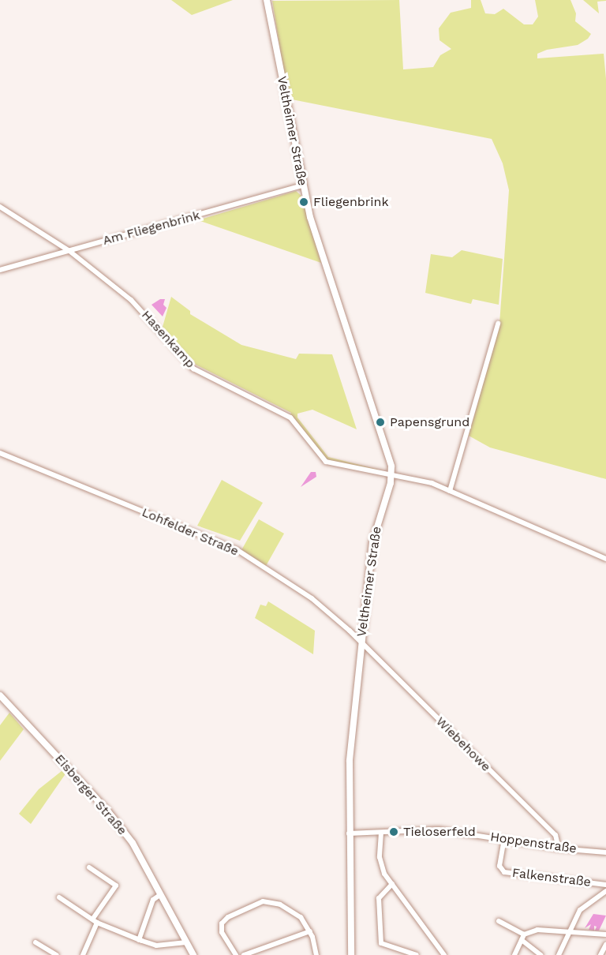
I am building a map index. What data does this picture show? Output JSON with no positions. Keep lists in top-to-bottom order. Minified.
{"streets":{"main road":["Veltheimer Straße","Eisberger Straße"],"street":["Am Fliegenbrink","Hasenkamp","Lohfelder Straße","Wiebehowe","Hoppenstraße","Falkenstraße"]},"crossings":[["Veltheimer Straße","Am Fliegenbrink"],["Veltheimer Straße","Hasenkamp"],["Veltheimer Straße","Lohfelder Straße"],["Veltheimer Straße","Wiebehowe"],["Veltheimer Straße","Hoppenstraße"],["Am Fliegenbrink","Hasenkamp"],["Lohfelder Straße","Wiebehowe"],["Wiebehowe","Hoppenstraße"],["Hoppenstraße","Falkenstraße"]],"places":["Fliegenbrink","Papensgrund","Tieloserfeld"]}
